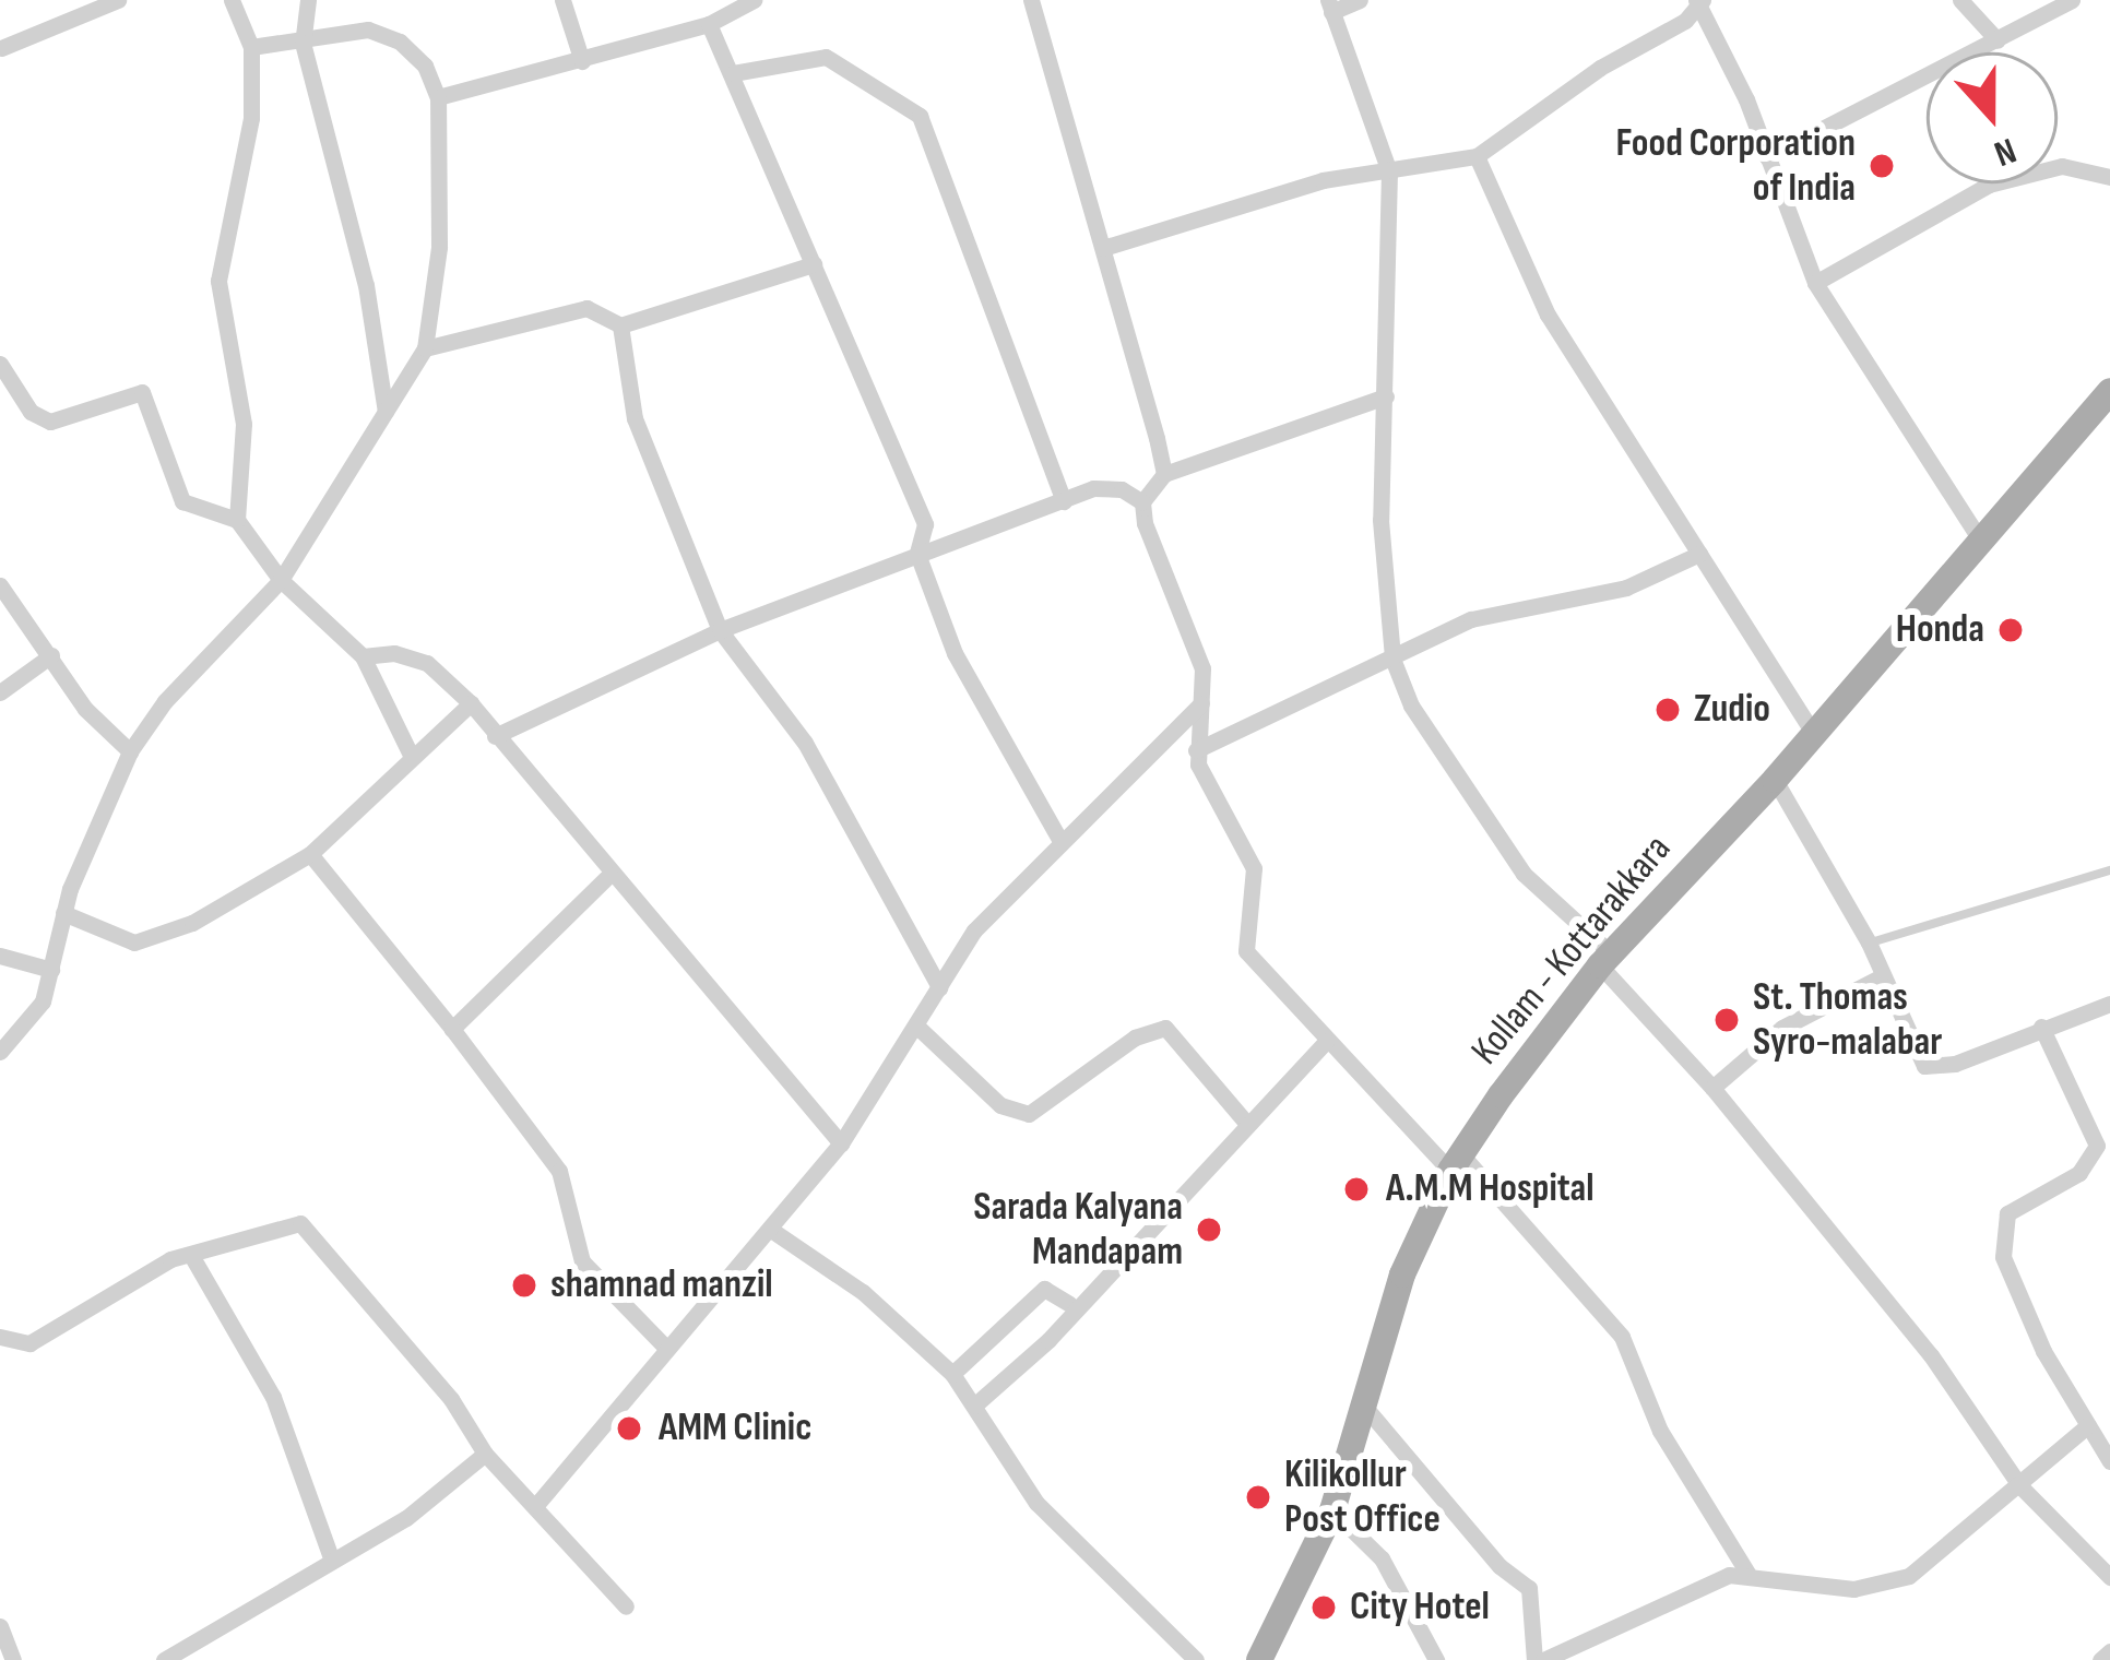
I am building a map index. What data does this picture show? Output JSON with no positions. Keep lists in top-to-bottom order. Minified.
{"streets":{"main road":["Kollam - Kottarakkara"]},"places":["Food Corporation of India","Honda","Zudio","St. Thomas Syro-malabar","A.M.M Hospital","Sarada Kalyana Mandapam","shamnad manzil","AMM Clinic","Kilikollur Post Office","City Hotel"],"north":"bottom"}
